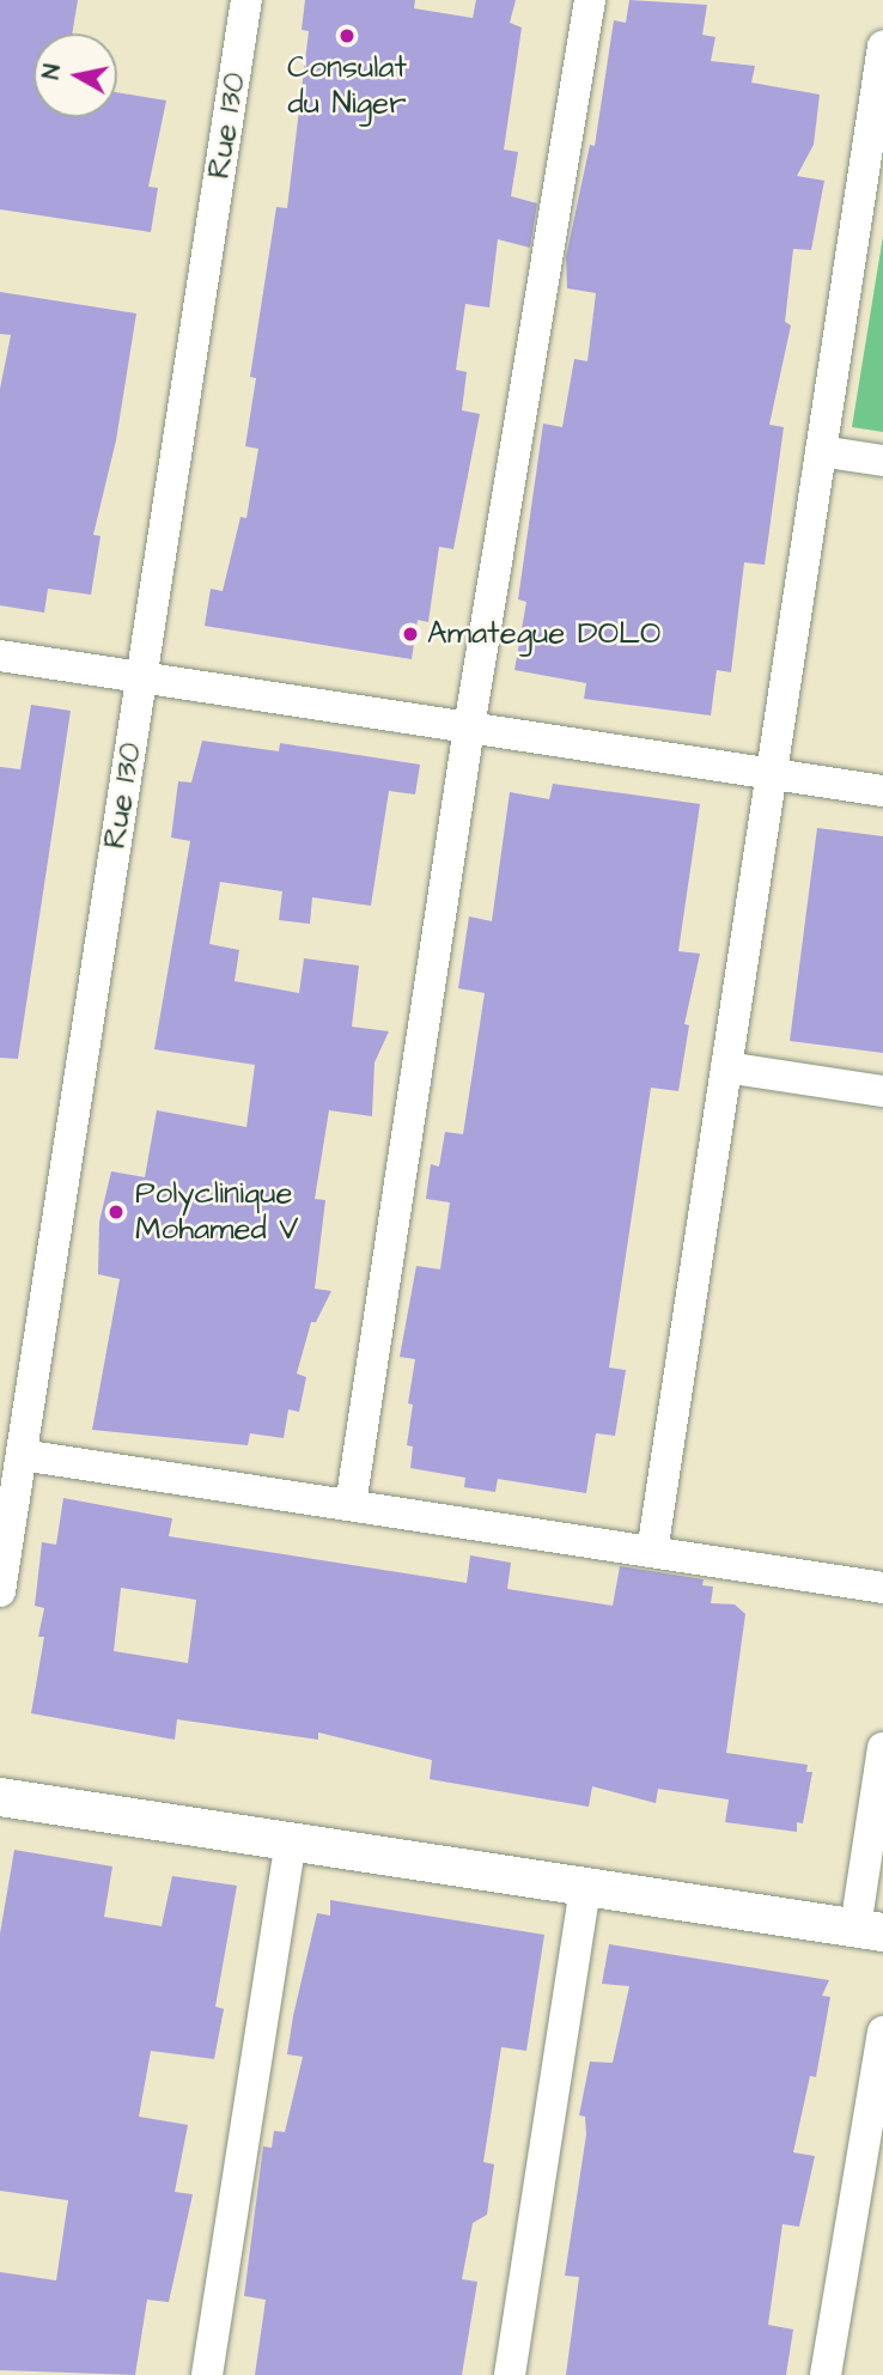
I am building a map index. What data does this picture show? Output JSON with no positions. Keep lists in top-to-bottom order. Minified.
{"streets":{"street":["Rue 130"]},"places":["Consulat du Niger","Amategue DOLO","Polyclinique Mohamed V"],"north":"left"}
